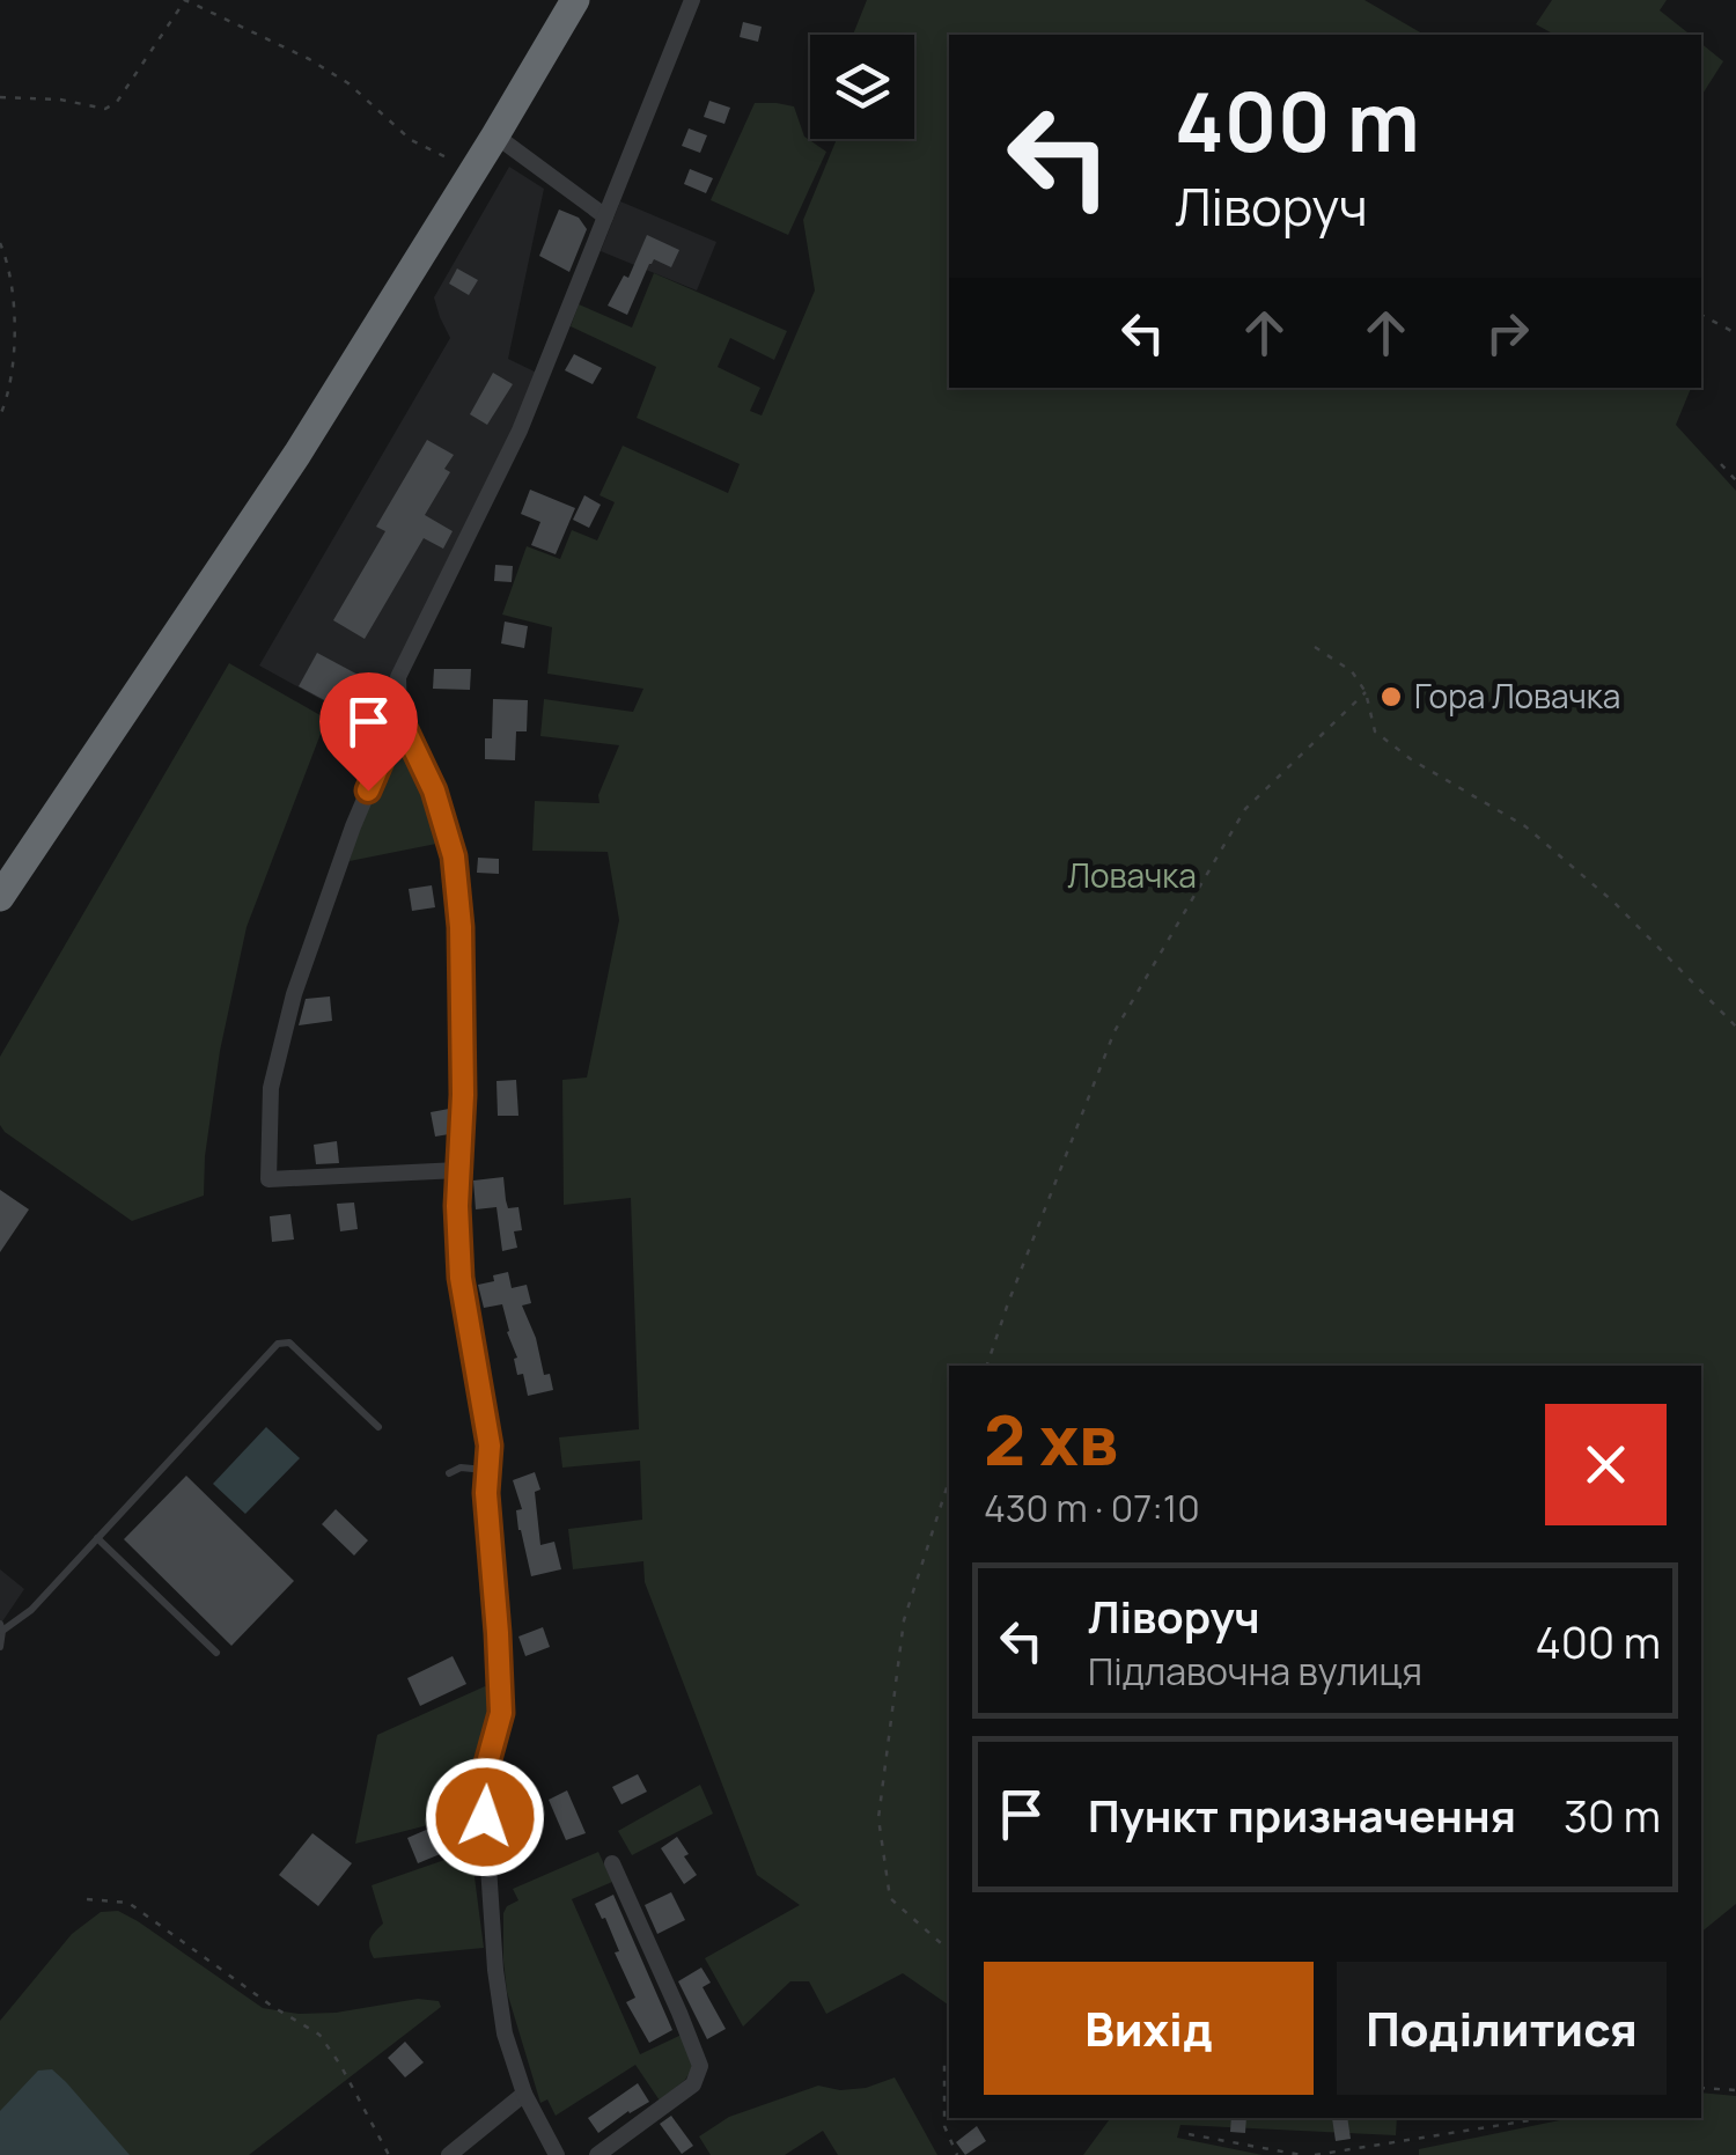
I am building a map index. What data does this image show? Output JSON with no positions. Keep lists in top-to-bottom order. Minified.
{"parks":["Ловачка"],"places":["Гора Ловачка"],"page":{"turn":["400 m","Ліворуч"],"heading":["2 хв","430 m · 07:10"],"list":[{"name":"Ліворуч","note":"Підлавочна вулиця","value":"400 m"},{"name":"Пункт призначення","value":"30 m"}],"buttons":["Вихід","Поділитися"]}}
